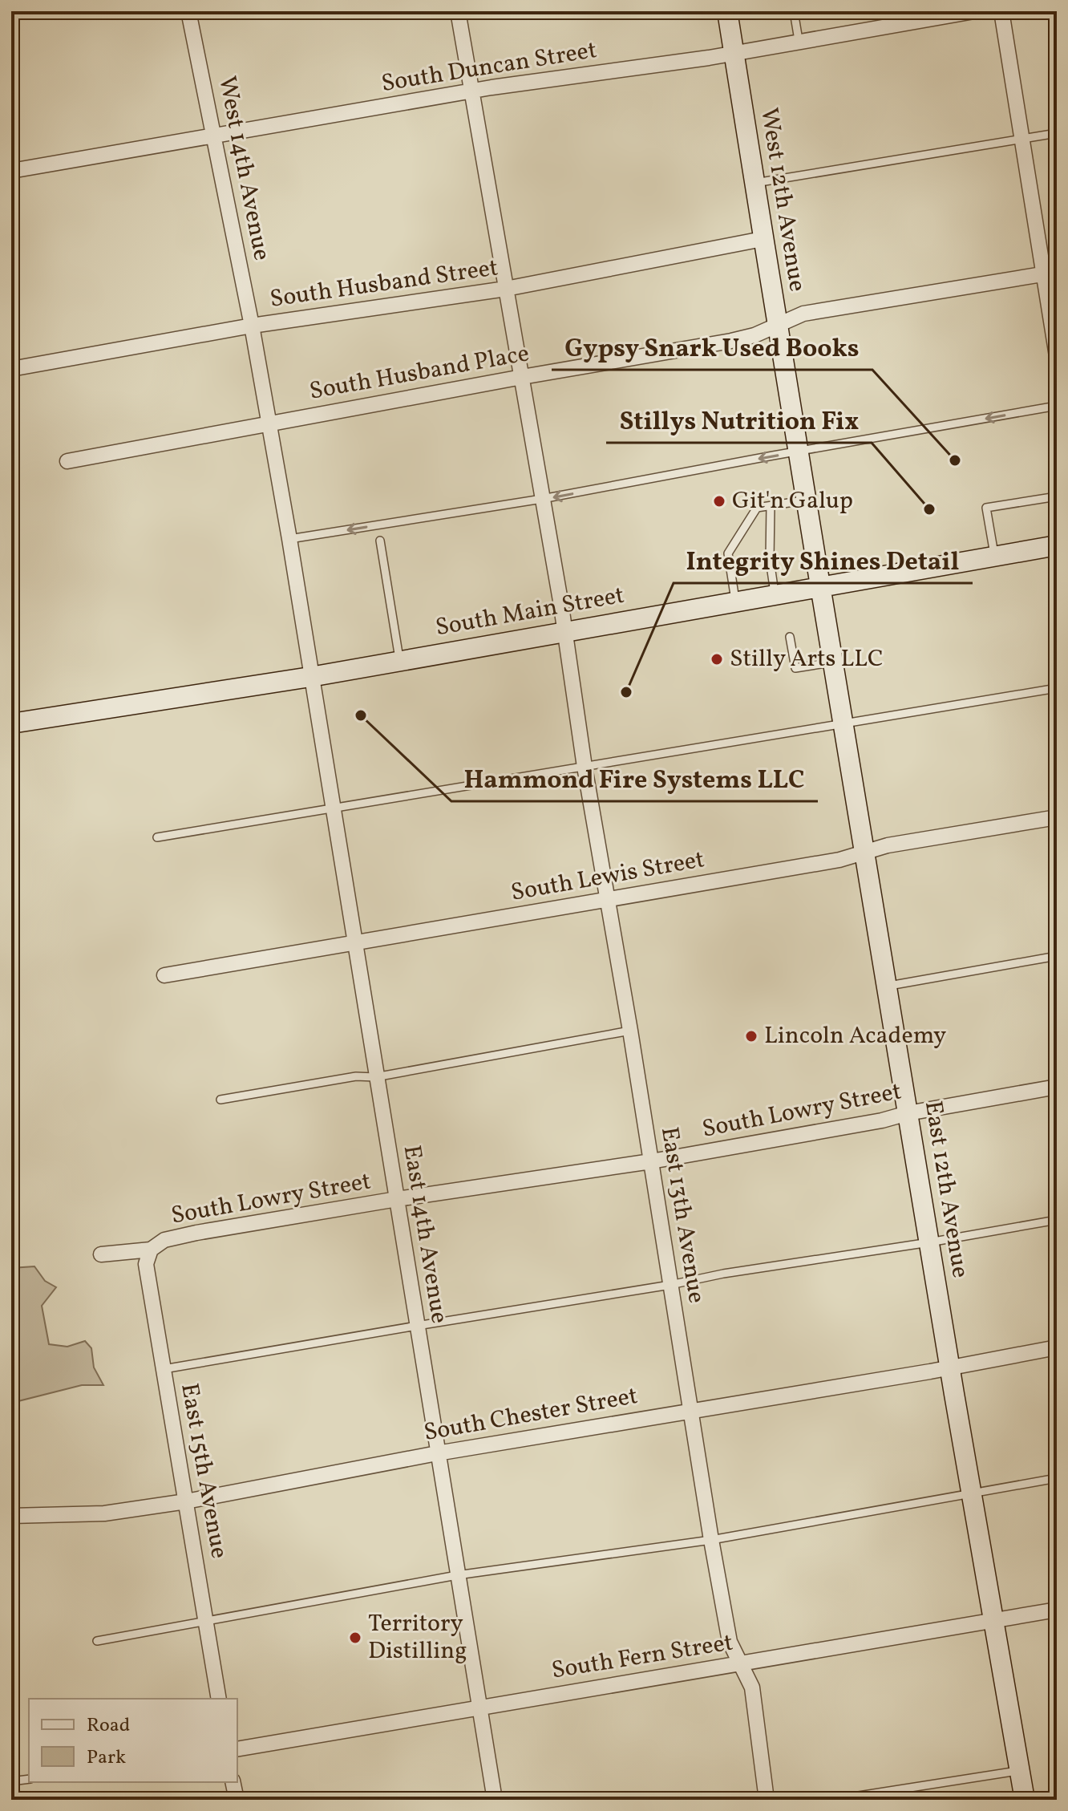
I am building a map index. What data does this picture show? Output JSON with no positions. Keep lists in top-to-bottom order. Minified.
{"streets":{"main road":["West 12th Avenue","South Main Street","East 12th Avenue"],"street":["South Duncan Street","West 14th Avenue","South Husband Street","South Husband Place","South Lewis Street","South Lowry Street","East 13th Avenue","East 14th Avenue","South Chester Street","East 15th Avenue","South Fern Street"]},"crossings":[["South Duncan Street","West 14th Avenue"],["South Duncan Street","West 12th Avenue"],["South Duncan Street","East 13th Avenue"],["West 14th Avenue","South Husband Street"],["West 14th Avenue","South Husband Place"],["West 14th Avenue","South Main Street"],["West 14th Avenue","East 14th Avenue"],["West 12th Avenue","South Husband Street"],["West 12th Avenue","South Husband Place"],["West 12th Avenue","South Main Street"],["West 12th Avenue","East 12th Avenue"],["South Husband Street","East 13th Avenue"],["South Husband Place","East 13th Avenue"],["South Main Street","East 12th Avenue"],["South Main Street","East 13th Avenue"],["South Main Street","East 14th Avenue"],["South Lewis Street","East 12th Avenue"],["South Lewis Street","East 13th Avenue"],["South Lewis Street","East 14th Avenue"],["South Lowry Street","East 12th Avenue"],["South Lowry Street","East 13th Avenue"],["South Lowry Street","East 14th Avenue"],["South Lowry Street","East 15th Avenue"],["East 12th Avenue","South Chester Street"],["East 12th Avenue","South Fern Street"],["East 13th Avenue","South Chester Street"],["East 13th Avenue","South Fern Street"],["East 14th Avenue","South Chester Street"],["East 14th Avenue","South Fern Street"],["South Chester Street","East 15th Avenue"]],"places":["Gypsy Snark Used Books","Git'n Galup","Stillys Nutrition Fix","Stilly Arts LLC","Integrity Shines Detail","Hammond Fire Systems LLC","Lincoln Academy","Territory Distilling"],"legend":["Road","Park"]}
